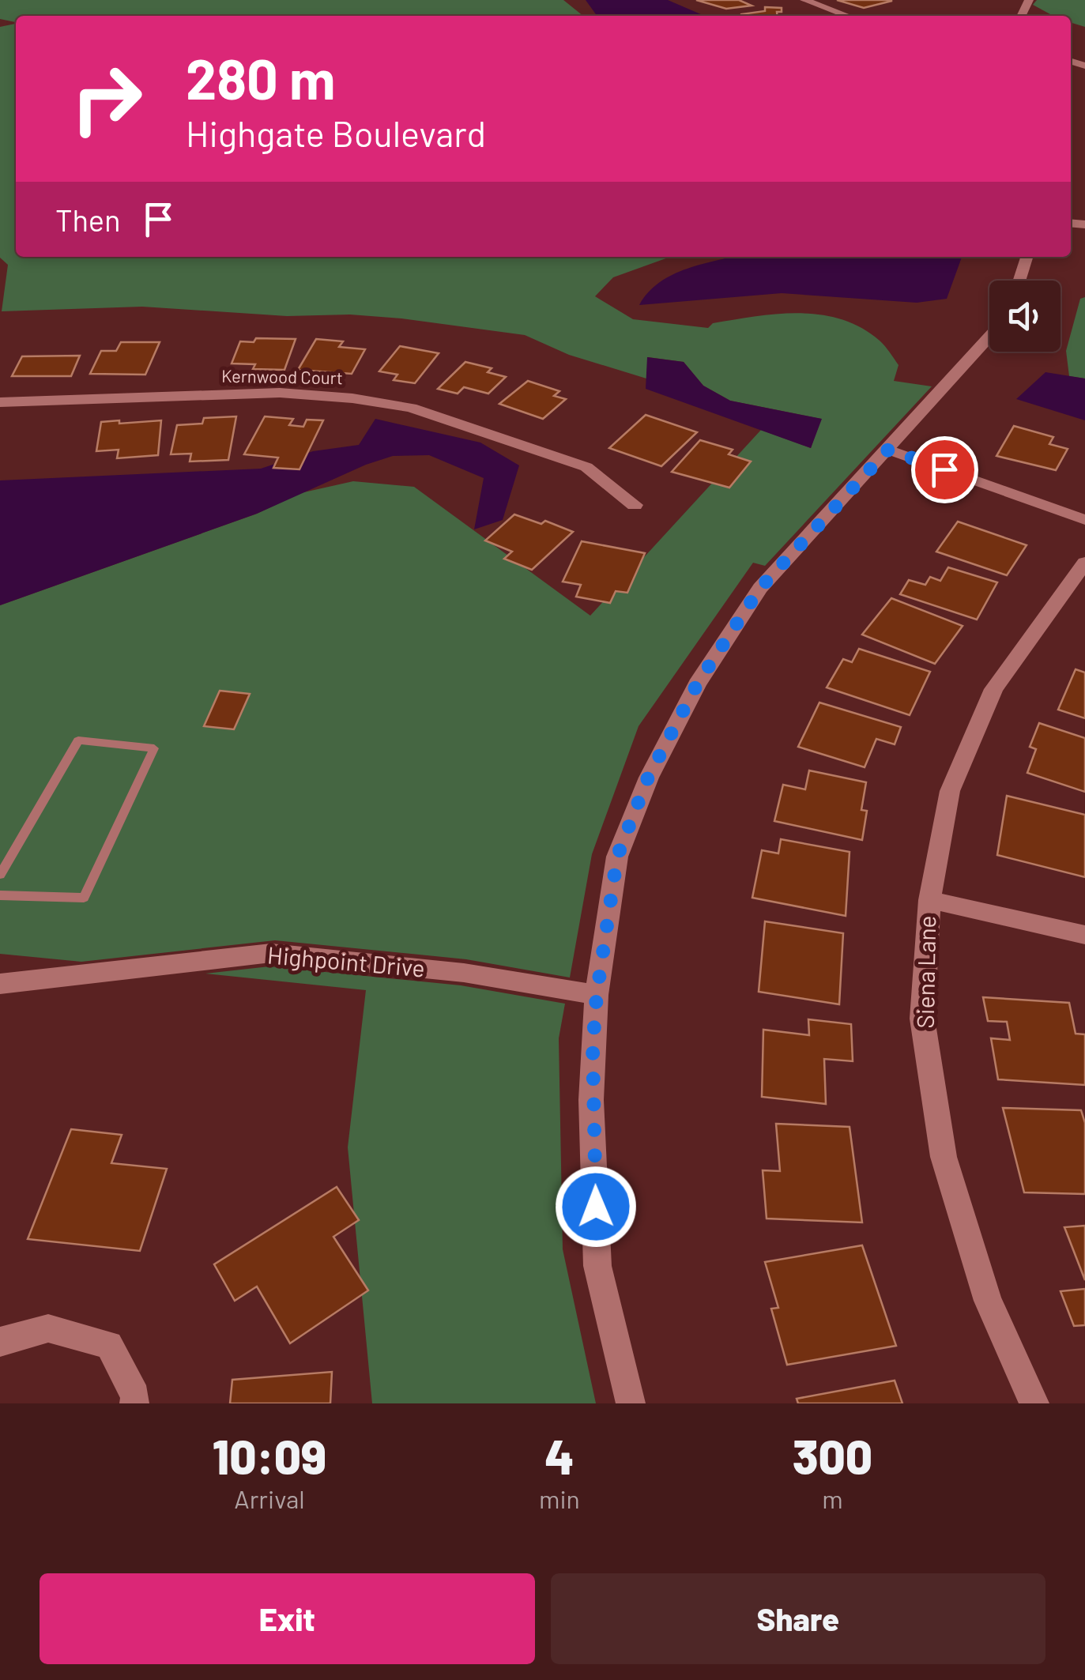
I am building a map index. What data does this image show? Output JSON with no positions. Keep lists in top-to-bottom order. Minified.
{"streets":{"street":["Kernwood Court","Highpoint Drive","Siena Lane"]},"page":{"turn":["280 m","Highgate Boulevard"],"then":"Then","eta":["10:09","Arrival","4","min","300","m"],"buttons":["Exit","Share"]}}
